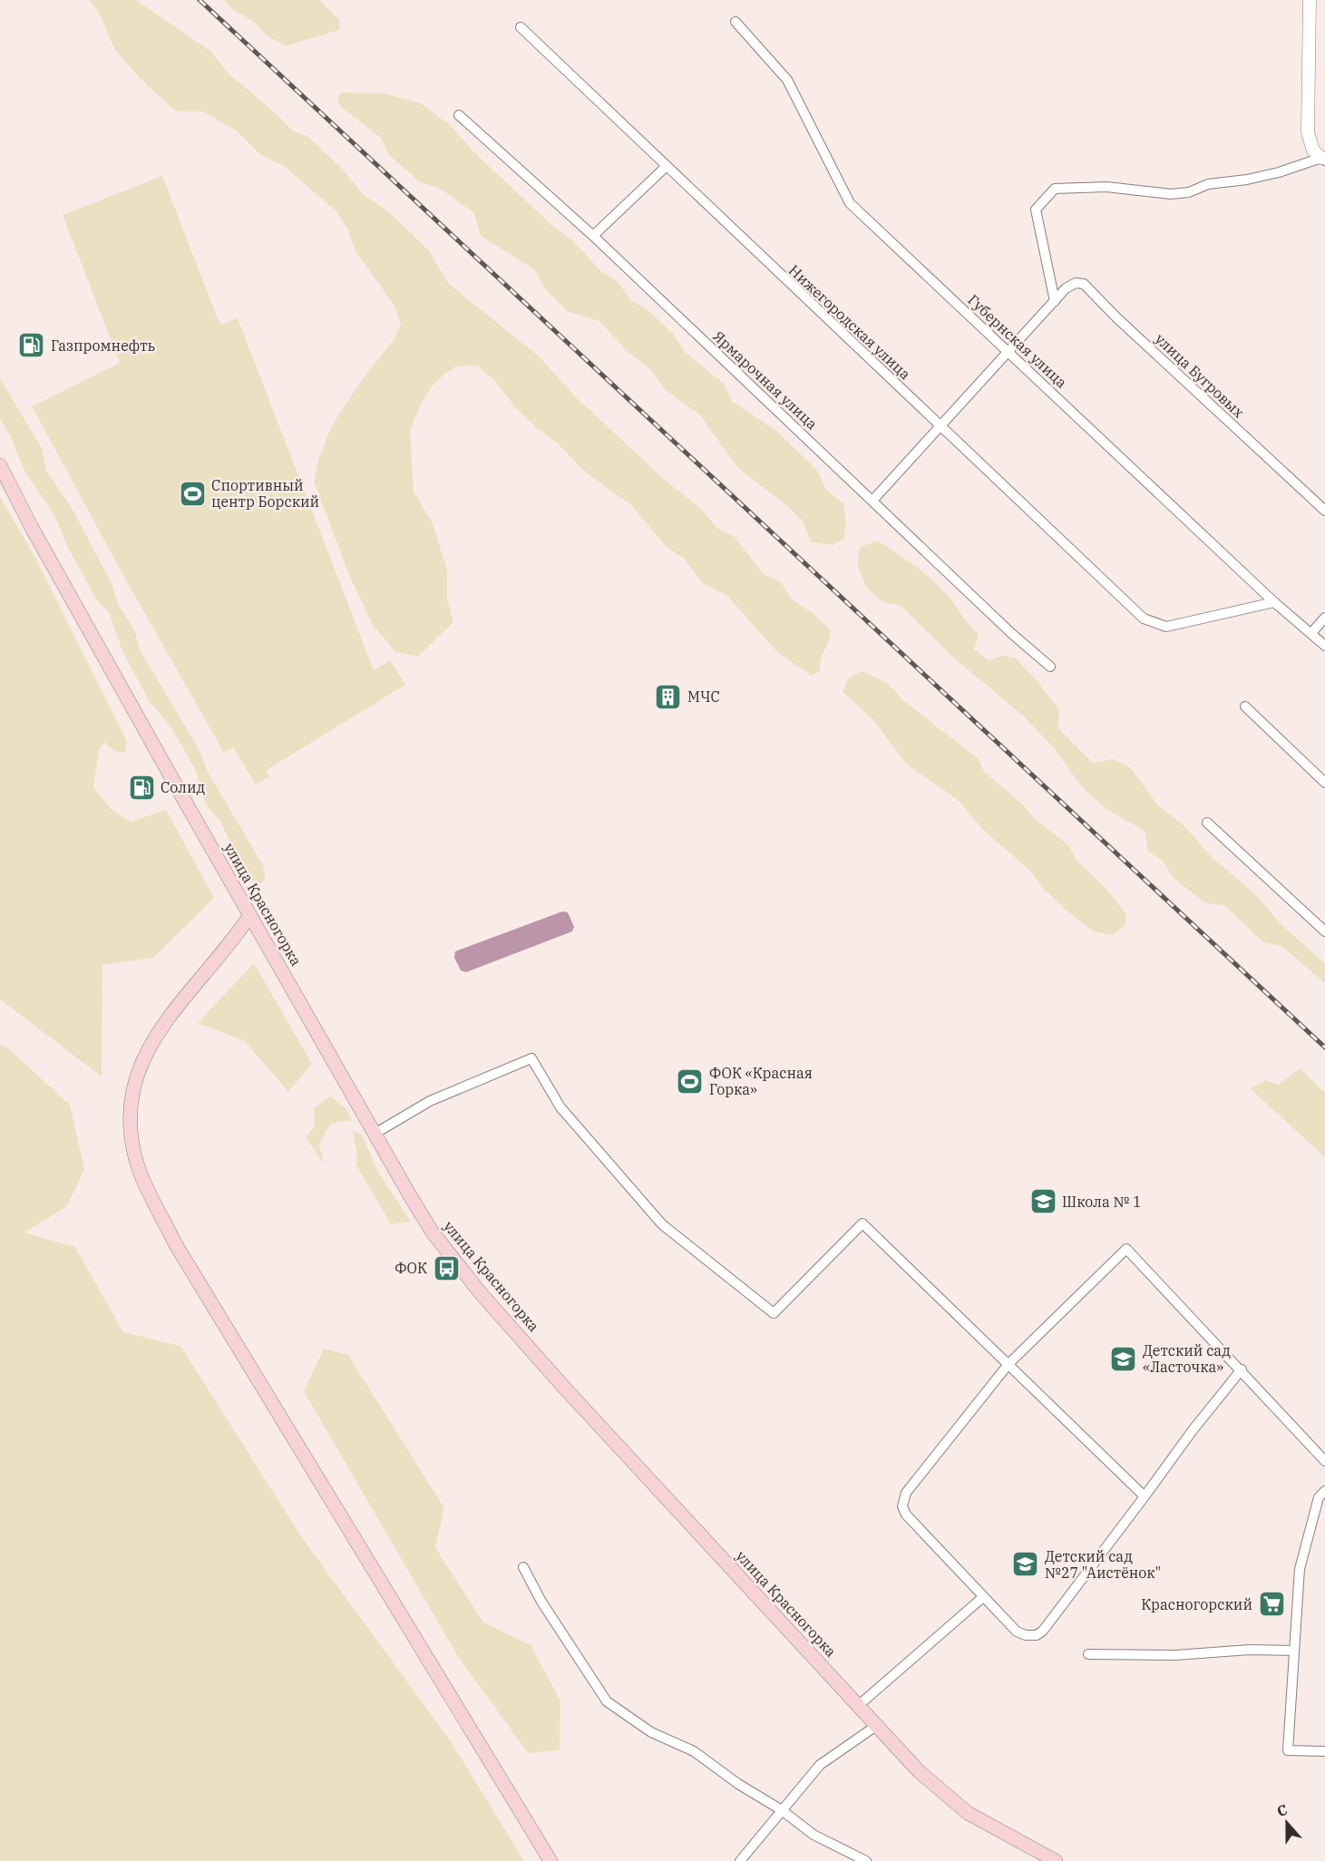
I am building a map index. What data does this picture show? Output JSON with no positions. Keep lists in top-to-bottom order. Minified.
{"streets":{"main road":["улица Красногорка"],"street":["Нижегородская улица","Губернская улица","улица Бугровых","Ярмарочная улица"]},"crossings":[["Нижегородская улица","Губернская улица"]],"places":{"fuel station":["Газпромнефть","Солид"],"sports":["Спортивный центр Борский","ФОК «Красная Горка»"],"building":["МЧС"],"school or university":["Школа № 1","Детский сад «Ласточка»","Детский сад №27 \"Аистёнок\""],"bus stop":["ФОК"],"supermarket":["Красногорский"]},"north":"top"}
